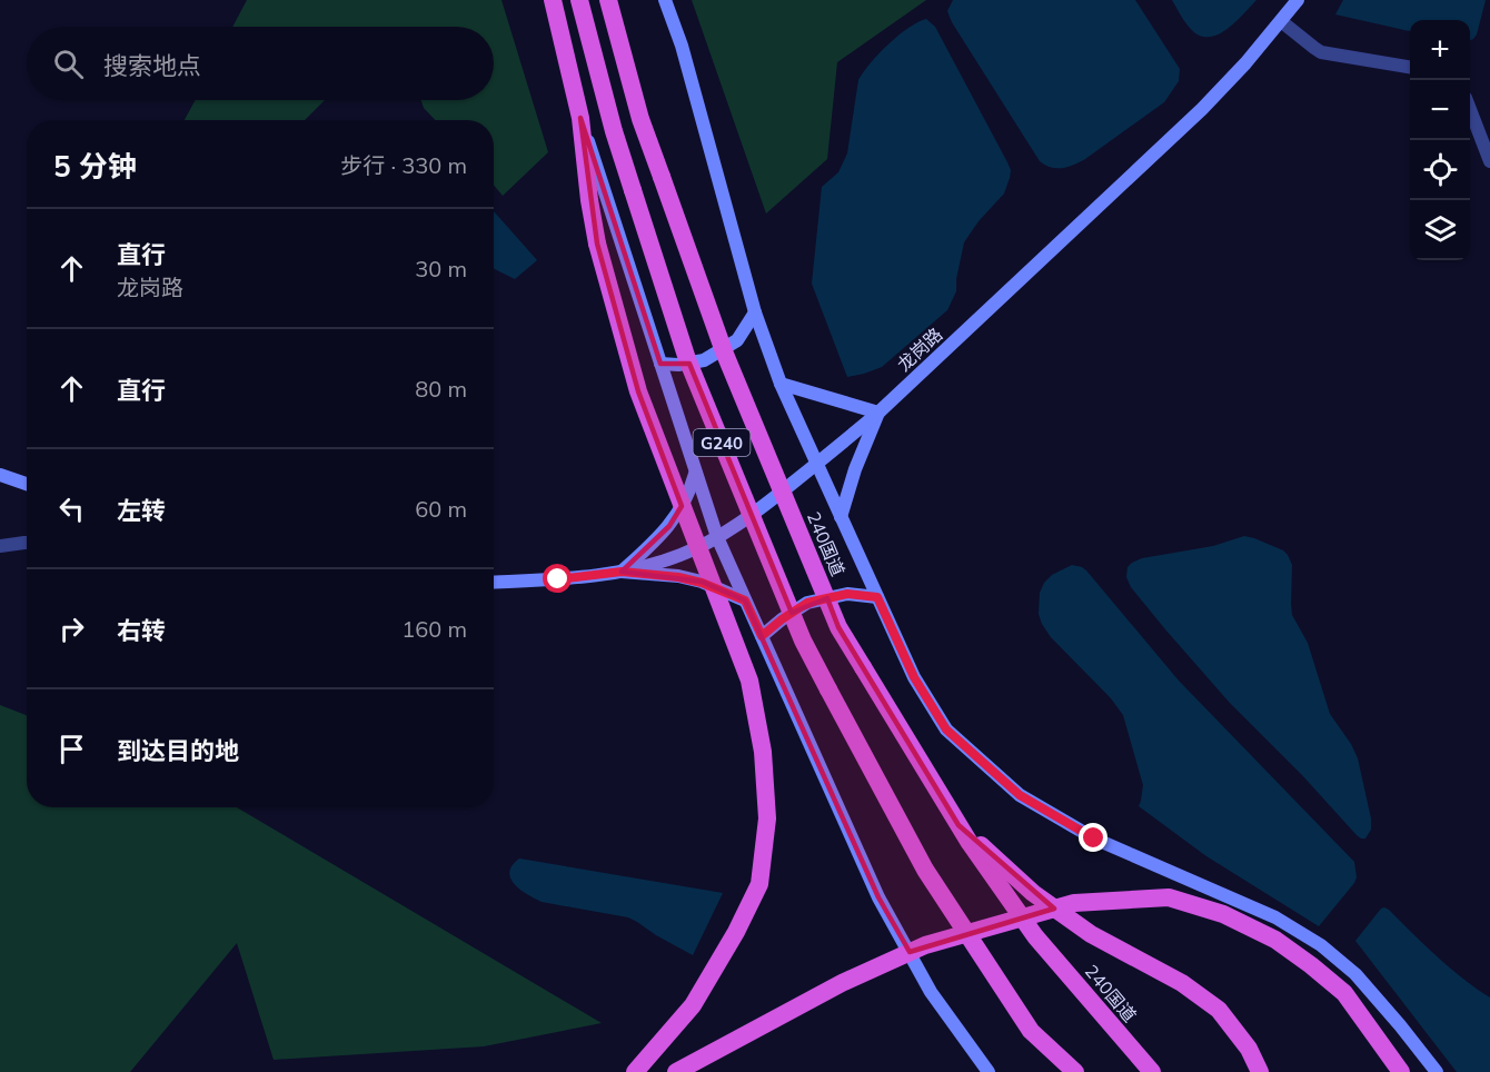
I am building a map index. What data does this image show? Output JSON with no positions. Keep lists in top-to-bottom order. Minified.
{"streets":{"highway":["G240","240国道"],"main road":["龙岗路"]},"page":{"map_buttons":["+","−"],"search":"搜索地点","heading":["5 分钟","步行 · 330 m"],"list":[["直行","龙岗路","30 m"],["直行","80 m"],["左转","60 m"],["右转","160 m"],"到达目的地"]}}
